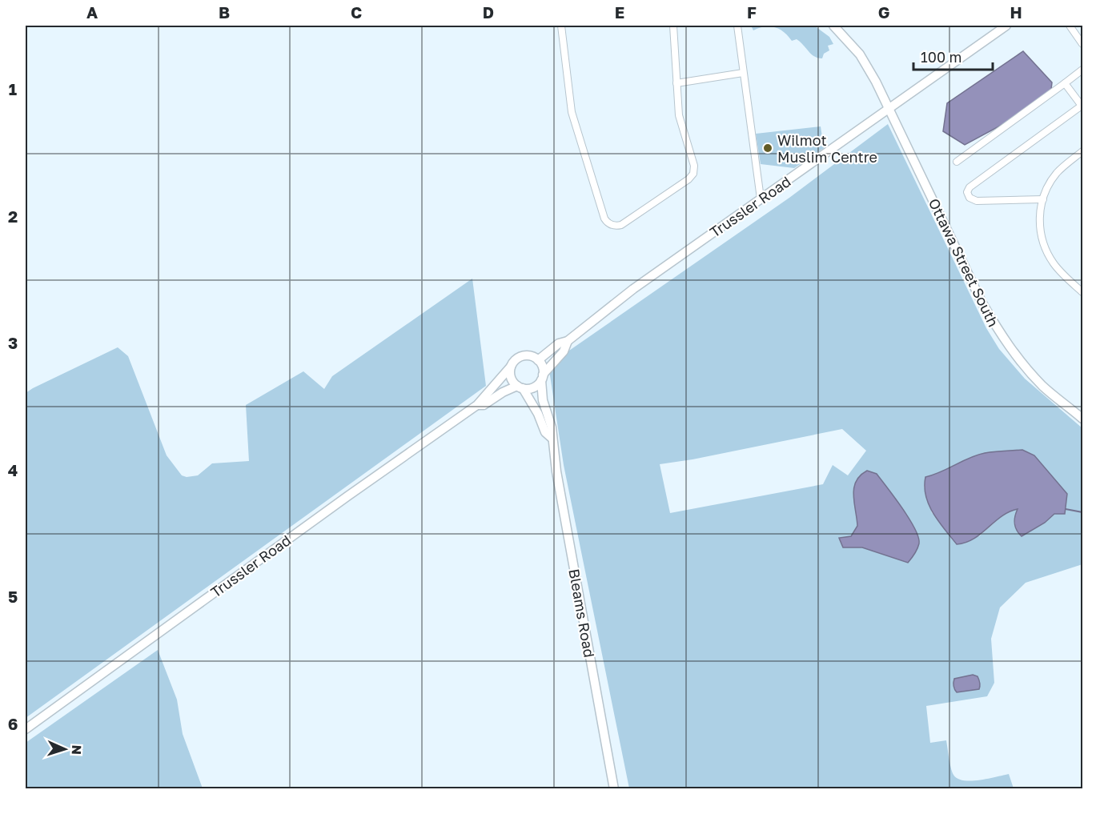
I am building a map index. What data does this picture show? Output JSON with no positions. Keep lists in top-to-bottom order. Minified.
{"streets":{"main road":["Trussler Road","Ottawa Street South","Bleams Road"]},"crossings":[["Trussler Road","Ottawa Street South"],["Trussler Road","Bleams Road"]],"places":["Wilmot Muslim Centre"],"scale_bar":"100 m","north":"right","grid":{"columns":["A","B","C","D","E","F","G","H"],"rows":["1","2","3","4","5","6"]}}
